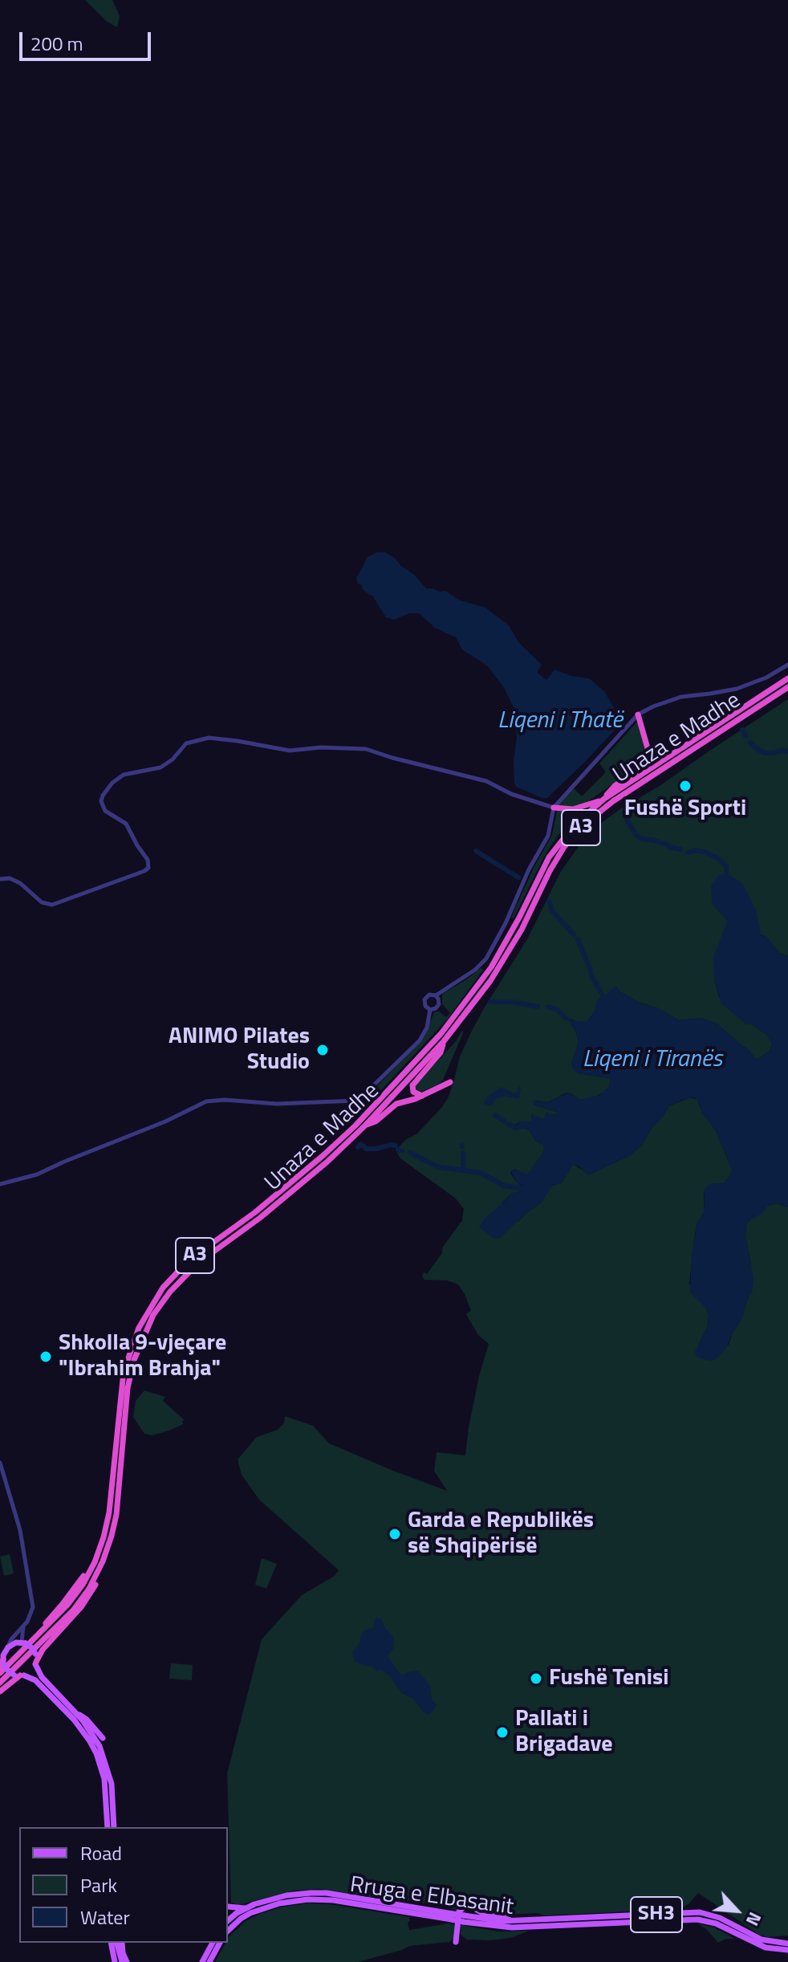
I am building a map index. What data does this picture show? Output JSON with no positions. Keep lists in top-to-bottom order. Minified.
{"streets":{"highway":["Unaza e Madhe","A3"],"main road":["Rruga e Elbasanit","SH3"]},"water":["Liqeni i Thatë","Liqeni i Tiranës"],"places":["Fushë Sporti","ANIMO Pilates Studio","Shkolla 9-vjeçare \"Ibrahim Brahja\"","Garda e Republikës së Shqipërisë","Fushë Tenisi","Pallati i Brigadave"],"legend":["Road","Park","Water"],"scale_bar":"200 m","north":"bottom right"}
